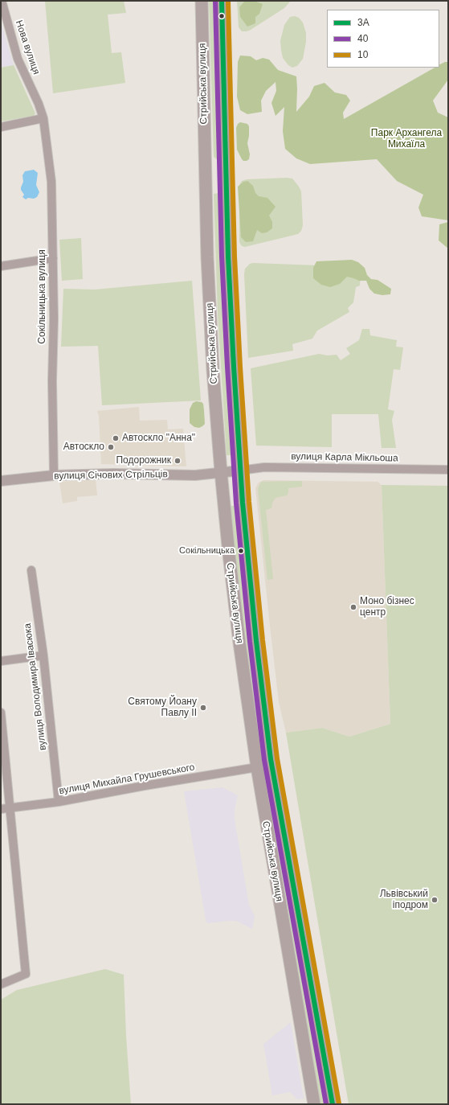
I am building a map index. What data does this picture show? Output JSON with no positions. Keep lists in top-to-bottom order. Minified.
{"streets":{"main road":["Стрийська вулиця"],"street":["Нова вулиця","Сокільницька вулиця","вулиця Карла Мікльоша","вулиця Січових Стрільців","вулиця Володимира Івасюка","вулиця Михайла Грушевського"]},"crossings":[["Нова вулиця","Сокільницька вулиця"],["Стрийська вулиця","вулиця Карла Мікльоша"],["Стрийська вулиця","вулиця Січових Стрільців"],["Стрийська вулиця","вулиця Михайла Грушевського"],["Сокільницька вулиця","вулиця Січових Стрільців"],["вулиця Карла Мікльоша","вулиця Січових Стрільців"],["вулиця Володимира Івасюка","вулиця Михайла Грушевського"]],"parks":["Парк Архангела Михаїла"],"places":["Автоскло \"Анна\"","Автоскло","Подорожник","Сокільницька","Моно бізнес центр","Святому Йоану Павлу ІІ","Львівський іподром"],"lines":["transit line 3А","transit line 40","transit line 10"],"legend":["3А","40","10"]}
